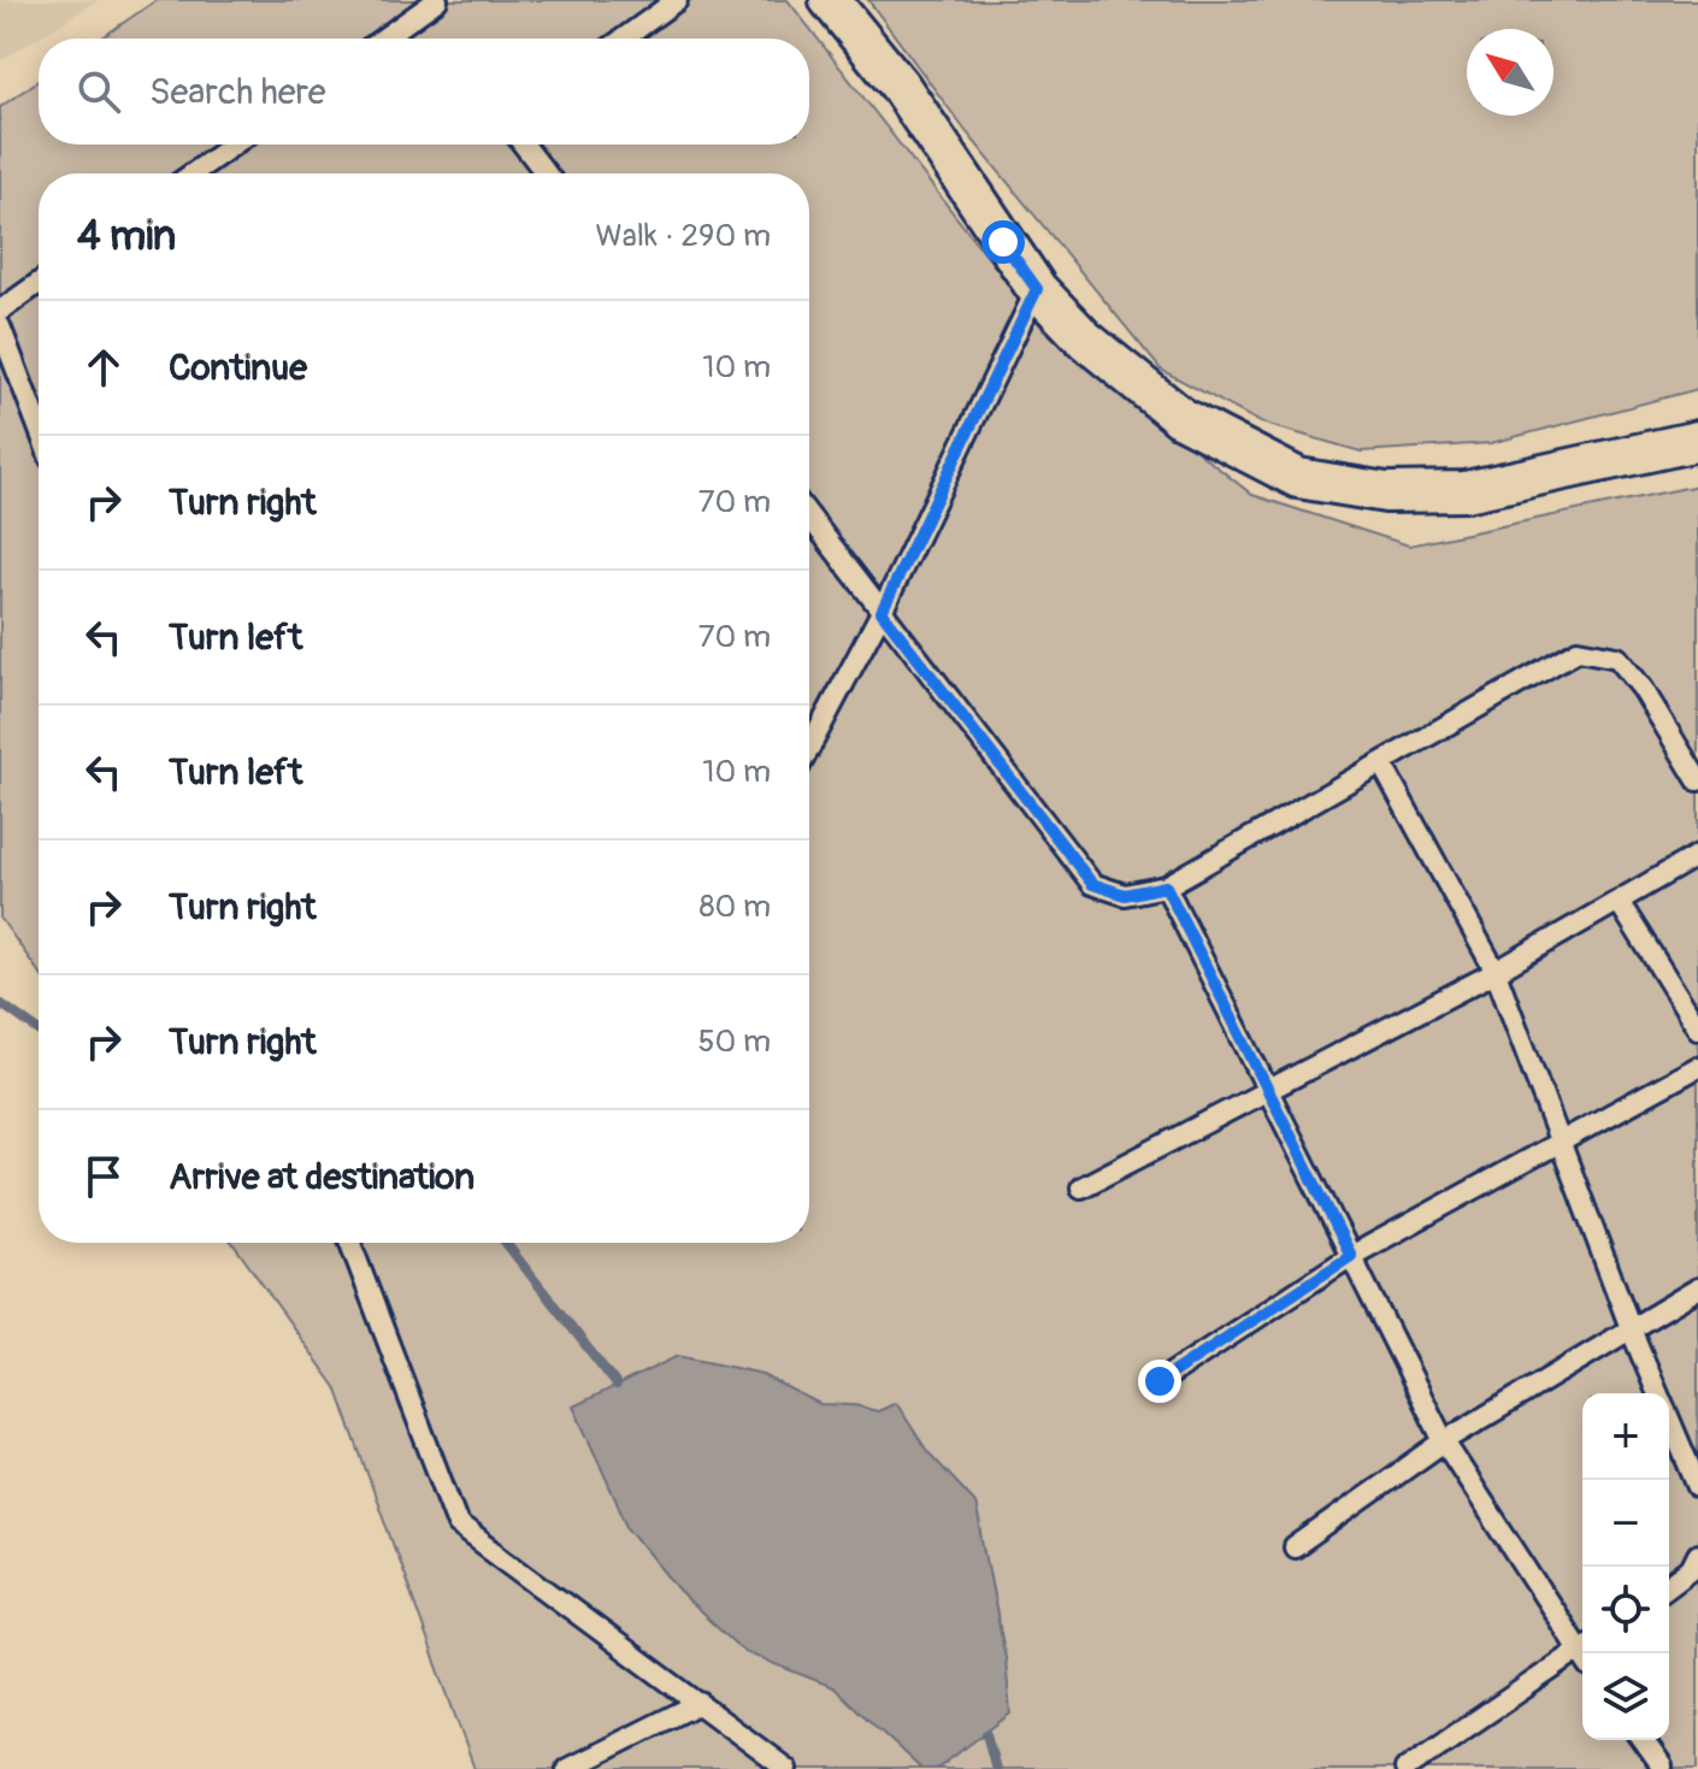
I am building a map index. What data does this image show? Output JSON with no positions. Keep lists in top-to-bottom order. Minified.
{"north":"top left","page":{"search":"Search here","heading":["4 min","Walk · 290 m"],"list":[["Continue","10 m"],["Turn right","70 m"],["Turn left","70 m"],["Turn left","10 m"],["Turn right","80 m"],["Turn right","50 m"],"Arrive at destination"],"map_buttons":["+","−"]}}
